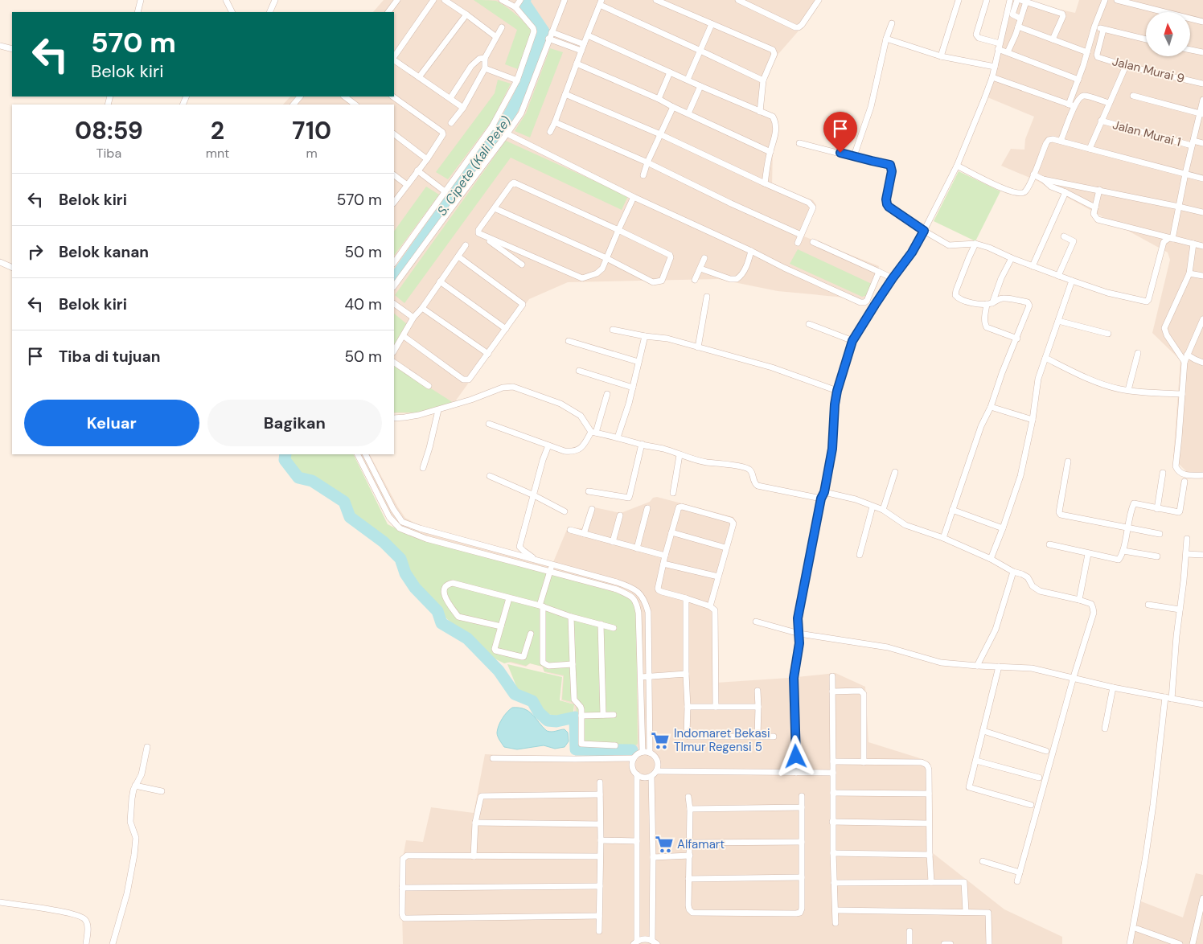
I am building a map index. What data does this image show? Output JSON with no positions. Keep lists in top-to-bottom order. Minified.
{"streets":{"street":["Jalan Murai 9","Jalan Murai 1"]},"water":["S. Cipete (Kali Pete)"],"places":{"supermarket":["Indomaret Bekasi TImur Regensi 5","Alfamart"]},"north":"top","page":{"turn":["570 m","Belok kiri"],"eta":["08:59","Tiba","2","mnt","710","m"],"list":[{"name":"Belok kiri","value":"570 m"},{"name":"Belok kanan","value":"50 m"},{"name":"Belok kiri","value":"40 m"},{"name":"Tiba di tujuan","value":"50 m"}],"buttons":["Keluar","Bagikan"]}}
